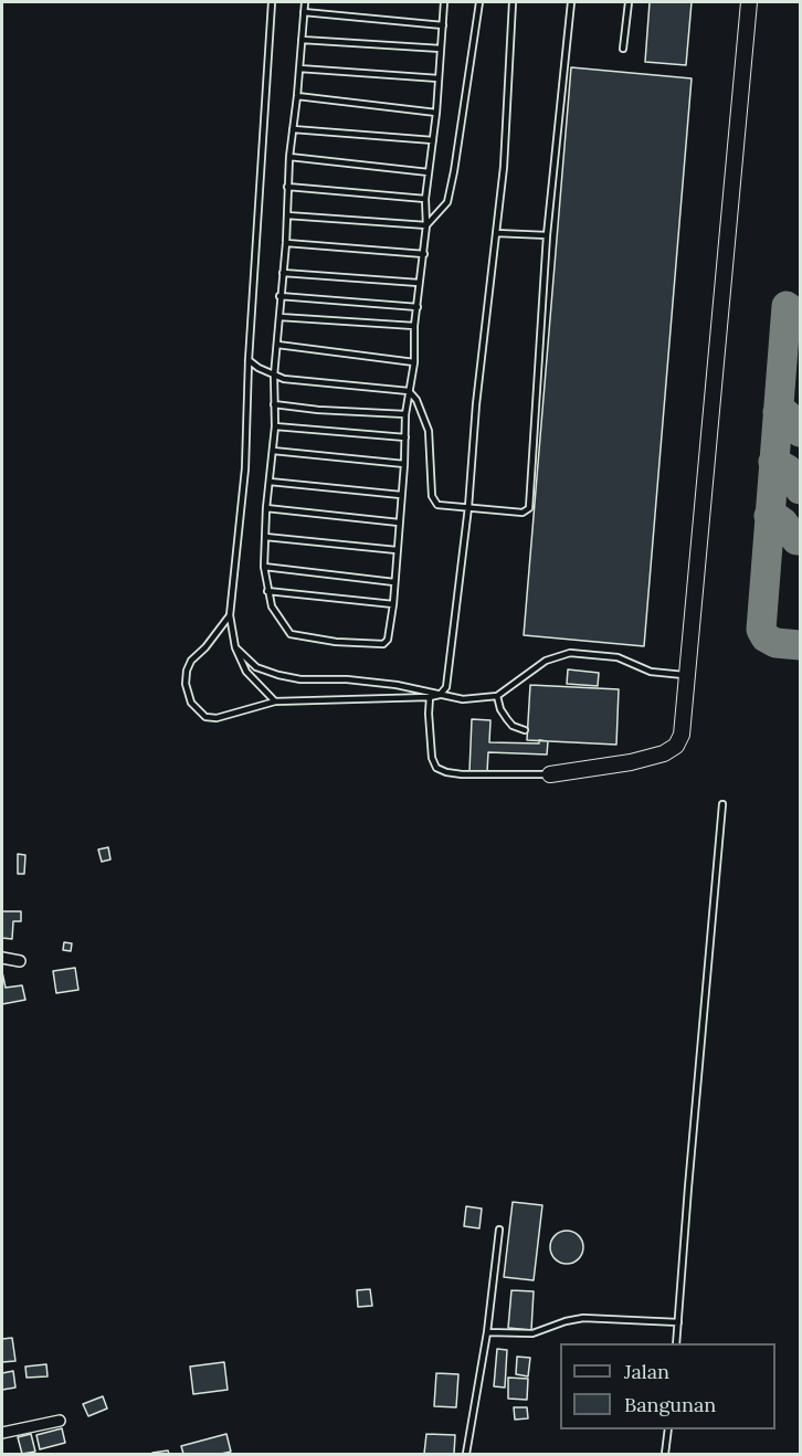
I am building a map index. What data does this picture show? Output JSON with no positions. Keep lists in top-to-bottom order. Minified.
{"legend":["Jalan","Bangunan"]}
